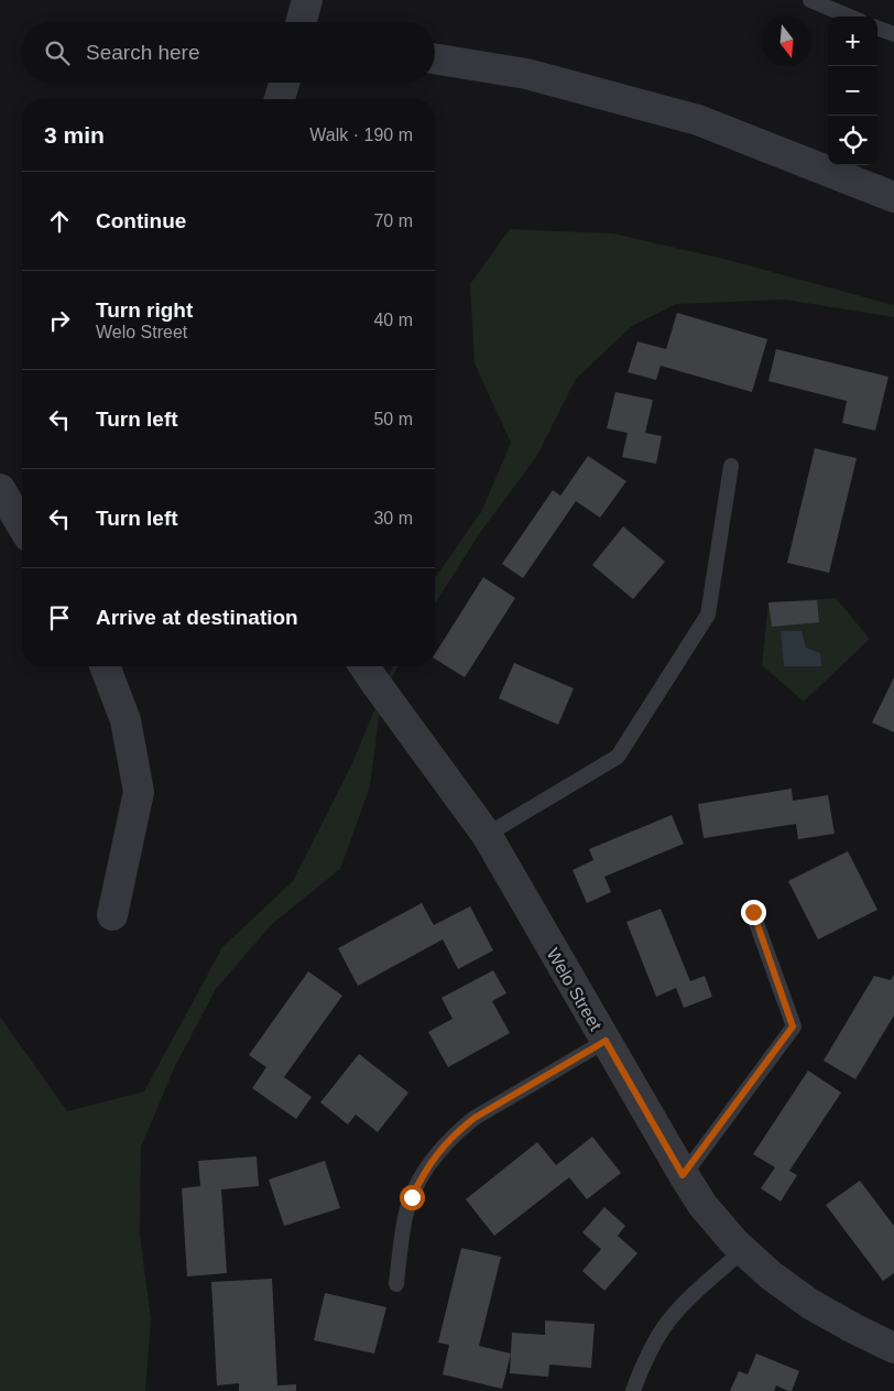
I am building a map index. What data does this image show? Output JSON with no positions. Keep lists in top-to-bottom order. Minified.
{"streets":{"street":["Welo Street"]},"north":"bottom","page":{"map_buttons":["+","−"],"search":"Search here","heading":["3 min","Walk · 190 m"],"list":[["Continue","70 m"],["Turn right","Welo Street","40 m"],["Turn left","50 m"],["Turn left","30 m"],"Arrive at destination"]}}
